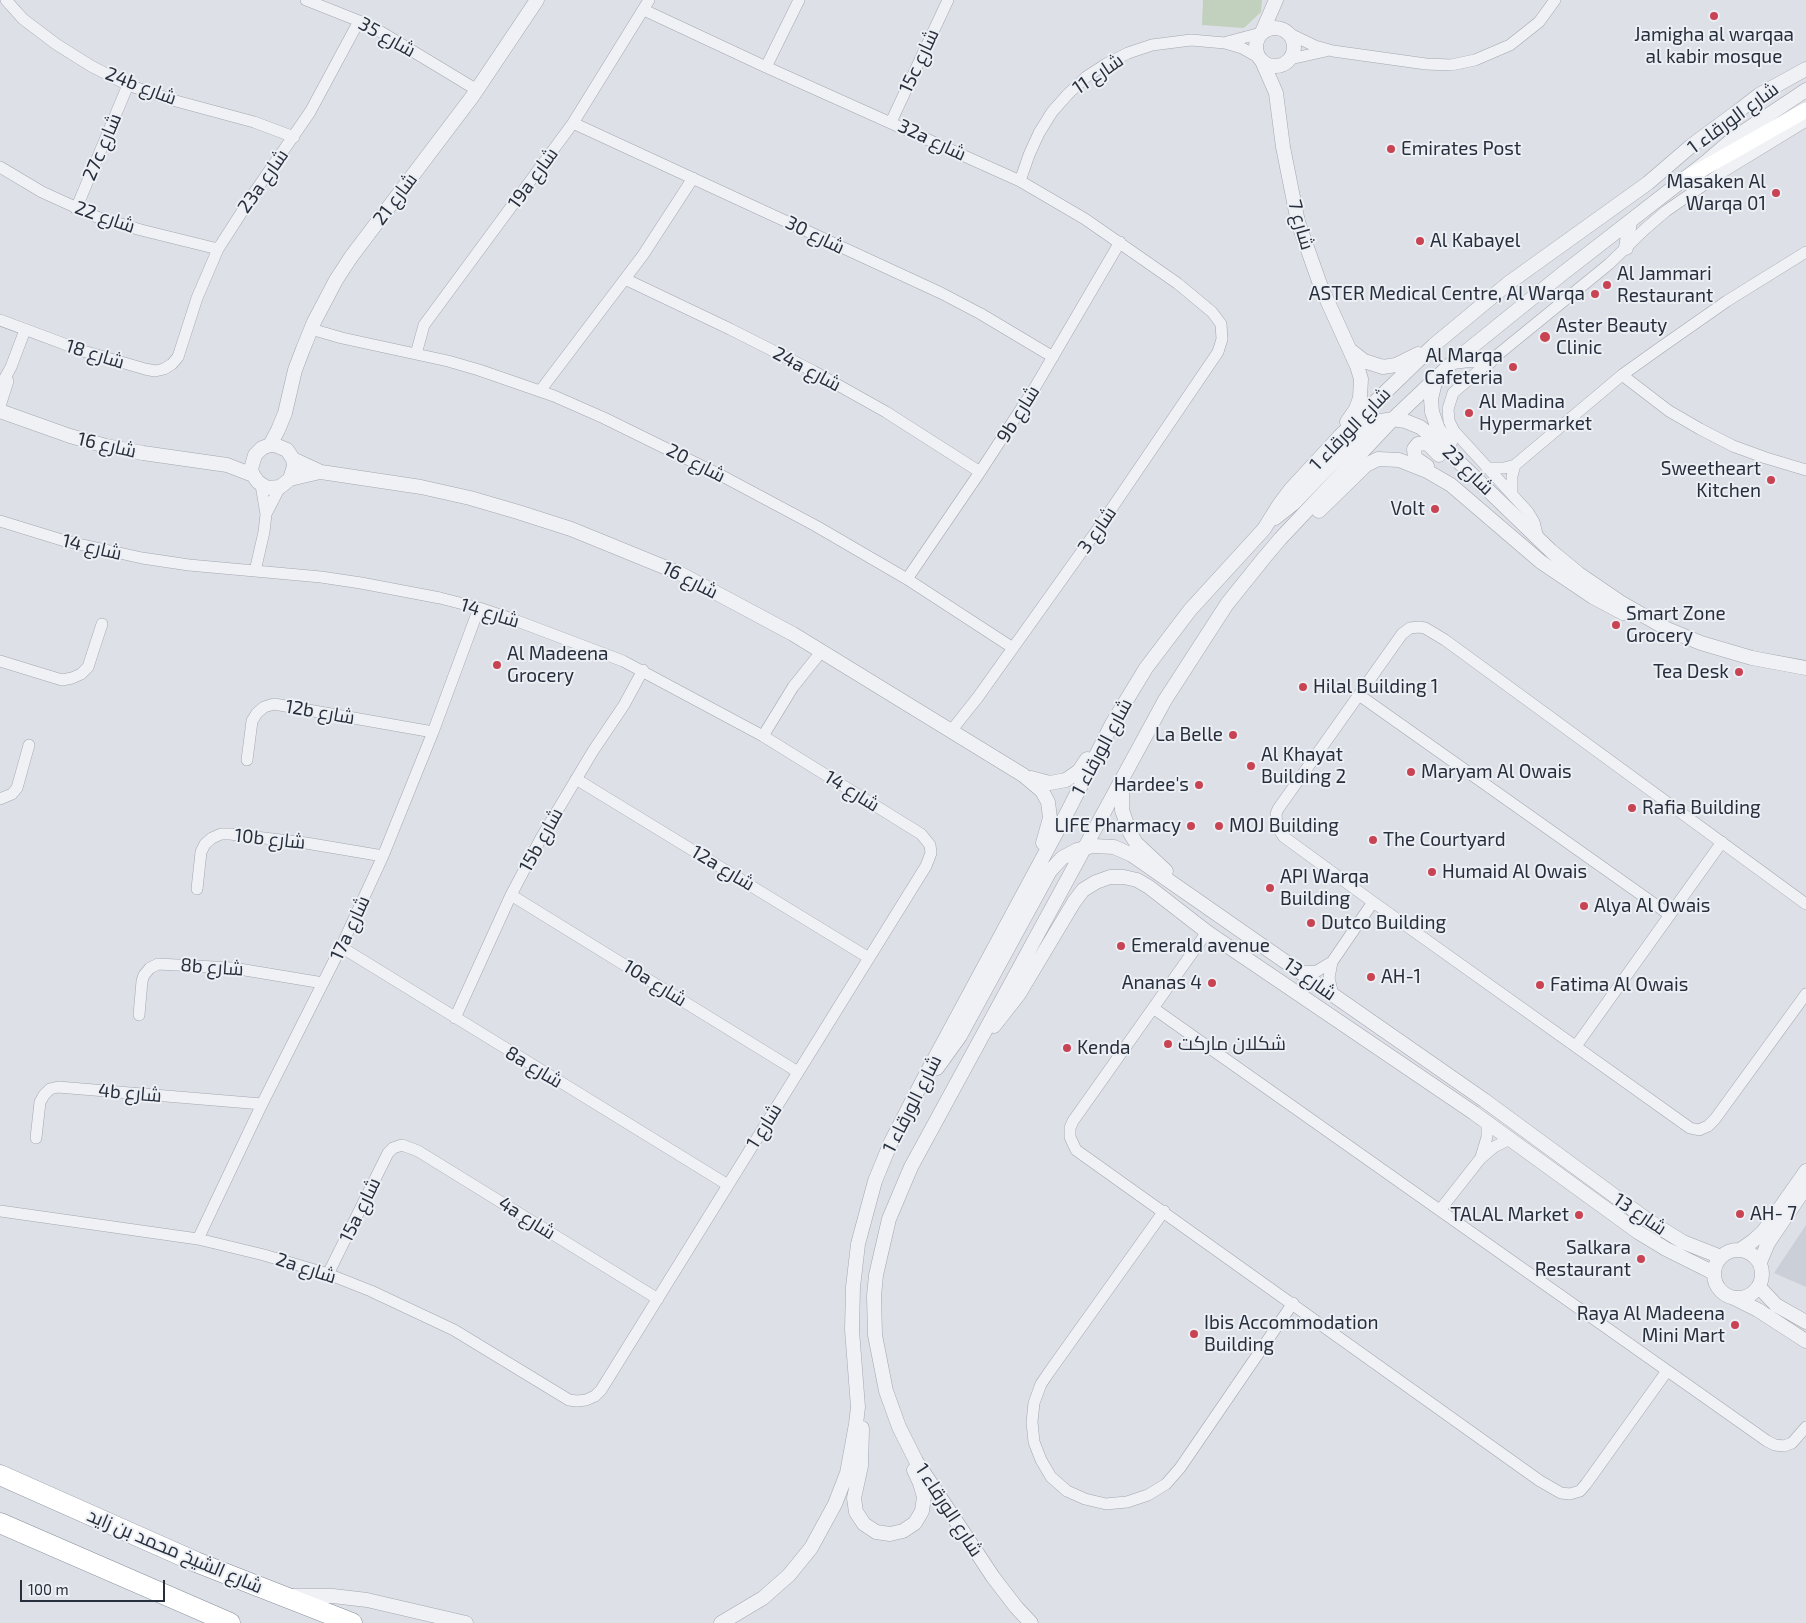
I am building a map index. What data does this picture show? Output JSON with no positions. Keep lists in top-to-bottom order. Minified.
{"streets":{"highway":["شارع الشيخ محمد بن زايد"],"street":["شارع 35","15c شارع","شارع 11","24b شارع","شارع الورقاء 1","32a شارع","27c شارع","19a شارع","23a شارع","شارع 21","شارع 22","شارع 7","شارع 30","شارع 18","24a شارع","9b شارع","شارع 16","شارع 20","شارع 23","شارع 3","شارع 14","12b شارع","10b شارع","15b شارع","12a شارع","17a شارع","8b شارع","شارع 13","10a شارع","8a شارع","4b شارع","شارع 1","15a شارع","4a شارع","2a شارع"]},"crossings":[["شارع 35","23a شارع"],["شارع 35","شارع 21"],["15c شارع","32a شارع"],["شارع 11","32a شارع"],["شارع 11","شارع 7"],["24b شارع","27c شارع"],["24b شارع","23a شارع"],["شارع الورقاء 1","شارع 7"],["شارع الورقاء 1","شارع 16"],["شارع الورقاء 1","شارع 23"],["شارع الورقاء 1","شارع 13"],["32a شارع","19a شارع"],["32a شارع","9b شارع"],["32a شارع","شارع 3"],["27c شارع","شارع 22"],["19a شارع","شارع 30"],["19a شارع","شارع 20"],["23a شارع","شارع 22"],["23a شارع","شارع 18"],["شارع 21","شارع 16"],["شارع 21","شارع 20"],["شارع 30","9b شارع"],["24a شارع","9b شارع"],["9b شارع","شارع 20"],["شارع 16","شارع 3"],["شارع 20","شارع 3"],["شارع 14","15b شارع"],["شارع 14","17a شارع"],["شارع 14","شارع 1"],["12b شارع","17a شارع"],["10b شارع","17a شارع"],["15b شارع","12a شارع"],["15b شارع","10a شارع"],["15b شارع","8a شارع"],["12a شارع","شارع 1"],["17a شارع","8b شارع"],["17a شارع","8a شارع"],["17a شارع","4b شارع"],["17a شارع","2a شارع"],["10a شارع","شارع 1"],["8a شارع","شارع 1"],["شارع 1","4a شارع"],["شارع 1","2a شارع"],["15a شارع","4a شارع"],["15a شارع","2a شارع"]],"places":["Jamigha al warqaa al kabir mosque","Emirates Post","Masaken Al Warqa 01","Al Kabayel","Al Jammari Restaurant","ASTER Medical Centre, Al Warqa","Aster Beauty Clinic","Al Marqa Cafeteria","Al Madina Hypermarket","Sweetheart Kitchen","Volt","Smart Zone Grocery","Al Madeena Grocery","Tea Desk","Hilal Building 1","La Belle","Al Khayat Building 2","Maryam Al Owais","Hardee's","Rafia Building","LIFE Pharmacy","MOJ Building","The Courtyard","Humaid Al Owais","API Warqa Building","Alya Al Owais","Dutco Building","Emerald avenue","AH-1","Ananas 4","Fatima Al Owais","شكلان ماركت","Kenda","AH- 7","TALAL Market","Salkara Restaurant","Raya Al Madeena Mini Mart","Ibis Accommodation Building"],"scale_bar":"100 m"}
